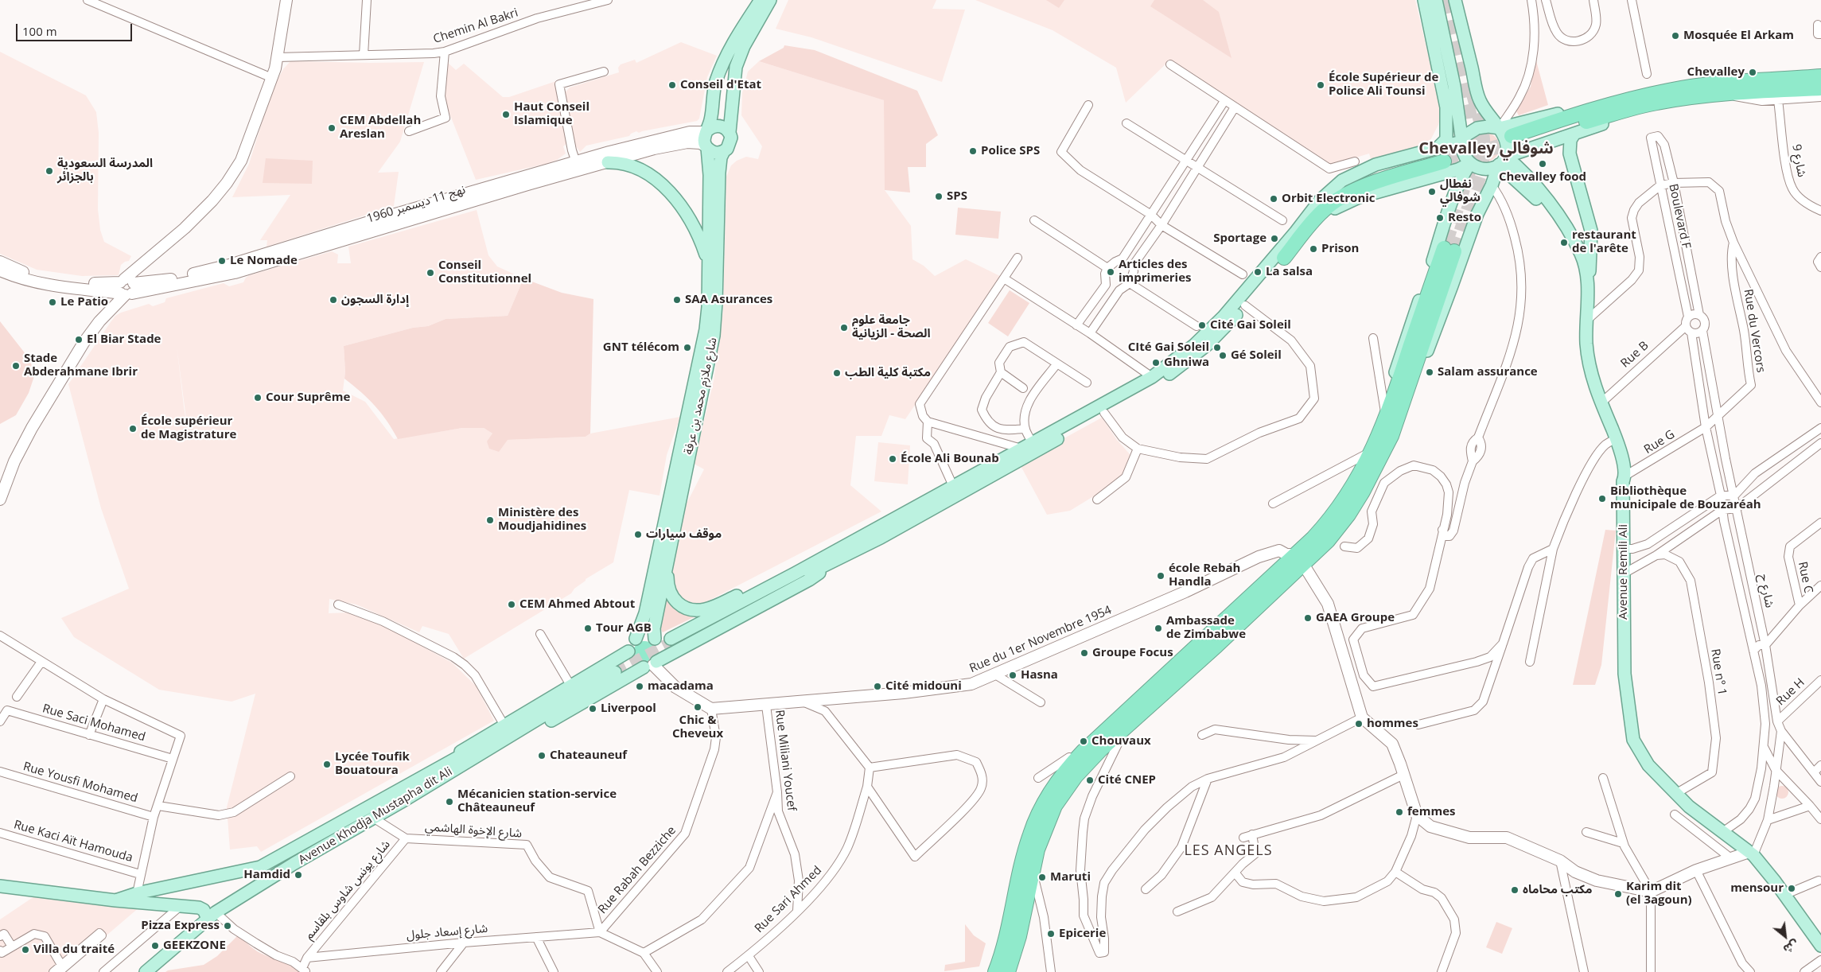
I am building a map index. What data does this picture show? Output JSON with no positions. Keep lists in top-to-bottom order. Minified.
{"streets":{"main road":["نهج 11 ديسمبر 1960","شارع ملازم محمد بن عرفة","Avenue Remili Ali","Rue du 1er Novembre 1954","Avenue Khodja Mustapha dit Ali"],"street":["Chemin Al Bakri","شارع 9","Boulevard F","Rue du Vercors","Rue B","Rue G","Rue C","شارع ح","Rue n° 1","Rue H","Rue Saci Mohamed","Rue Miliani Youcef","Rue Yousfi Mohamed","شارع الإخوة الهاشمي","Rue Kaci Aït Hamouda","Rue Rabah Bezziche","شارع يونس شاوس بلقاسم","Rue Sari Ahmed","شارع إسعاد جلول"]},"crossings":[["نهج 11 ديسمبر 1960","شارع ملازم محمد بن عرفة"],["Boulevard F","Rue B"],["Boulevard F","شارع ح"],["Rue du Vercors","Rue G"],["Rue du Vercors","شارع ح"],["Rue B","Avenue Remili Ali"],["Rue B","شارع ح"],["Rue G","Avenue Remili Ali"],["Avenue Remili Ali","شارع ح"],["Avenue Remili Ali","Rue n° 1"],["شارع ح","Rue H"],["Rue du 1er Novembre 1954","Rue Miliani Youcef"],["Rue du 1er Novembre 1954","Rue Rabah Bezziche"],["Rue Miliani Youcef","Rue Sari Ahmed"],["Avenue Khodja Mustapha dit Ali","شارع الإخوة الهاشمي"],["شارع الإخوة الهاشمي","Rue Rabah Bezziche"],["شارع الإخوة الهاشمي","شارع يونس شاوس بلقاسم"],["شارع الإخوة الهاشمي","شارع إسعاد جلول"],["Rue Rabah Bezziche","شارع إسعاد جلول"],["شارع يونس شاوس بلقاسم","شارع إسعاد جلول"]],"districts":["Chevalley شوفالي","LES ANGELS"],"places":["Mosquée El Arkam","Chevalley","Conseil d'Etat","École Supérieur de Police Ali Tounsi","Haut Conseil Islamique","CEM Abdellah Areslan","Police SPS","Chevalley food","المدرسة السعودية بالجزائر","نفطال شوفالي","SPS","Orbit Electronic","Resto","Sportage","restaurant de l'arête","Prison","Le Nomade","Articles des imprimeries","La salsa","Conseil Constitutionnel","إدارة السجون","SAA Asurances","Le Patio","Cité Gai Soleil","جامعة علوم الصحة - الزيانية","El Biar Stade","GNT télécom","CIté Gai Soleil","Gé Soleil","Ghniwa","Stade Abderahmane Ibrir","Salam assurance","مكتبة كلية الطب","Cour Suprême","École supérieur de Magistrature","École Ali Bounab","Bibliothèque municipale de Bouzaréah","Ministère des Moudjahidines","موقف سيارات","école Rebah Handla","CEM Ahmed Abtout","GAEA Groupe","Tour AGB","Ambassade de Zimbabwe","Groupe Focus","Hasna","macadama","Cité midouni","Chic & Cheveux","Liverpool","hommes","Chouvaux","Chateauneuf","Lycée Toufik Bouatoura","Cité CNEP","Mécanicien station-service Châteauneuf","femmes","Hamdid","Maruti","mensour","مكتب محاماه","Karim dit (el 3agoun)","Pizza Express","Epicerie","GEEKZONE","Villa du traité"],"scale_bar":"100 m","north":"bottom right"}
